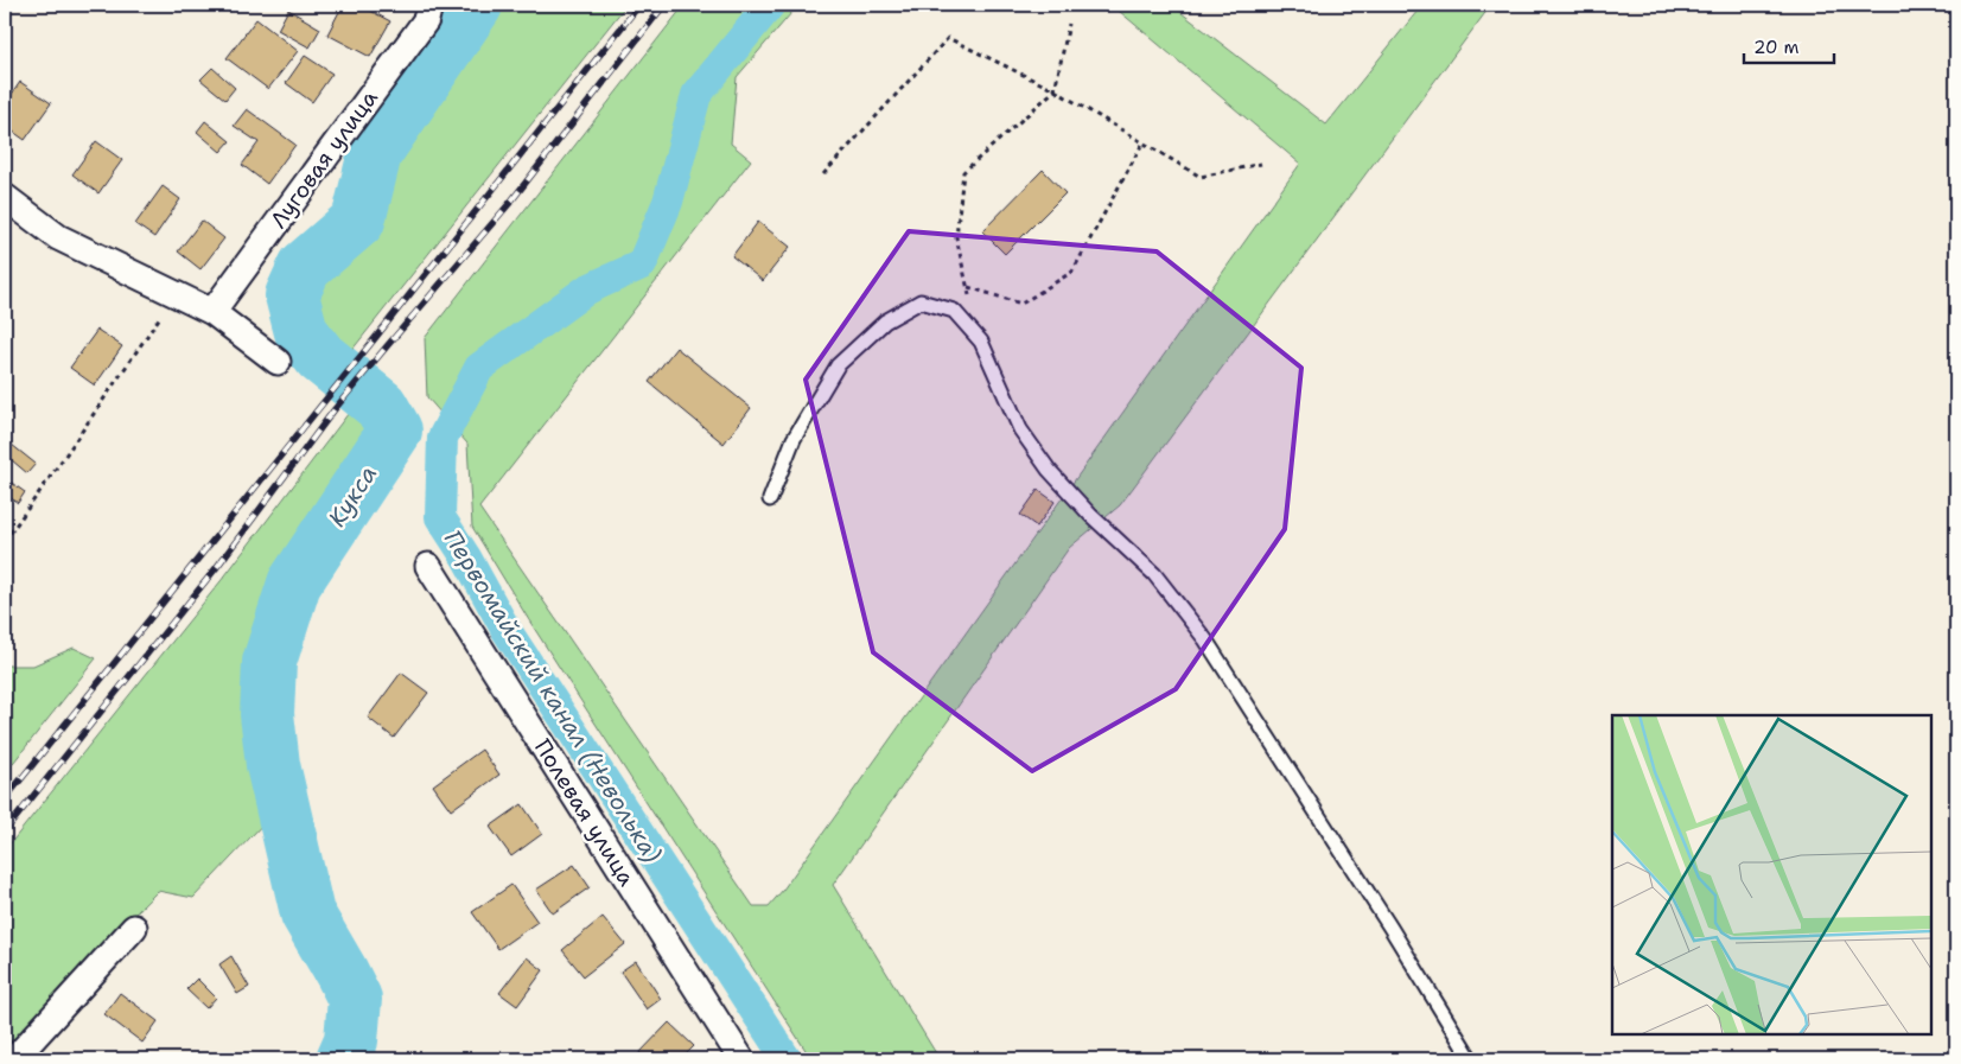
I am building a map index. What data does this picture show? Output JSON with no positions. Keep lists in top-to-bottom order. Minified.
{"streets":{"street":["Луговая улица","Полевая улица"]},"water":["Кукса","Первомайский канал (Неволька)"],"scale_bar":"20 m"}
